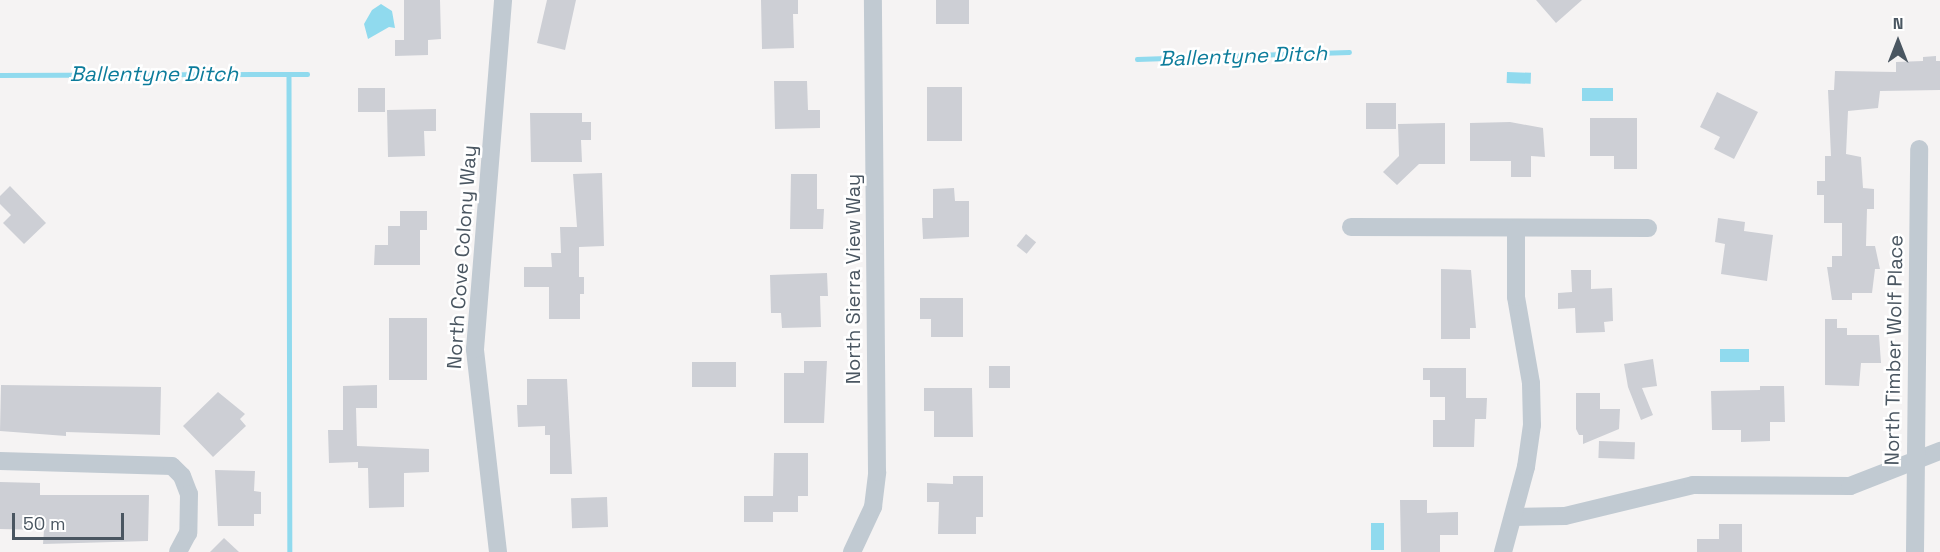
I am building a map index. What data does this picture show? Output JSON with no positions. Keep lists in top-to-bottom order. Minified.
{"streets":{"street":["North Cove Colony Way","North Sierra View Way","North Timber Wolf Place"]},"water":["Ballentyne Ditch"],"scale_bar":"50 m","north":"top"}
